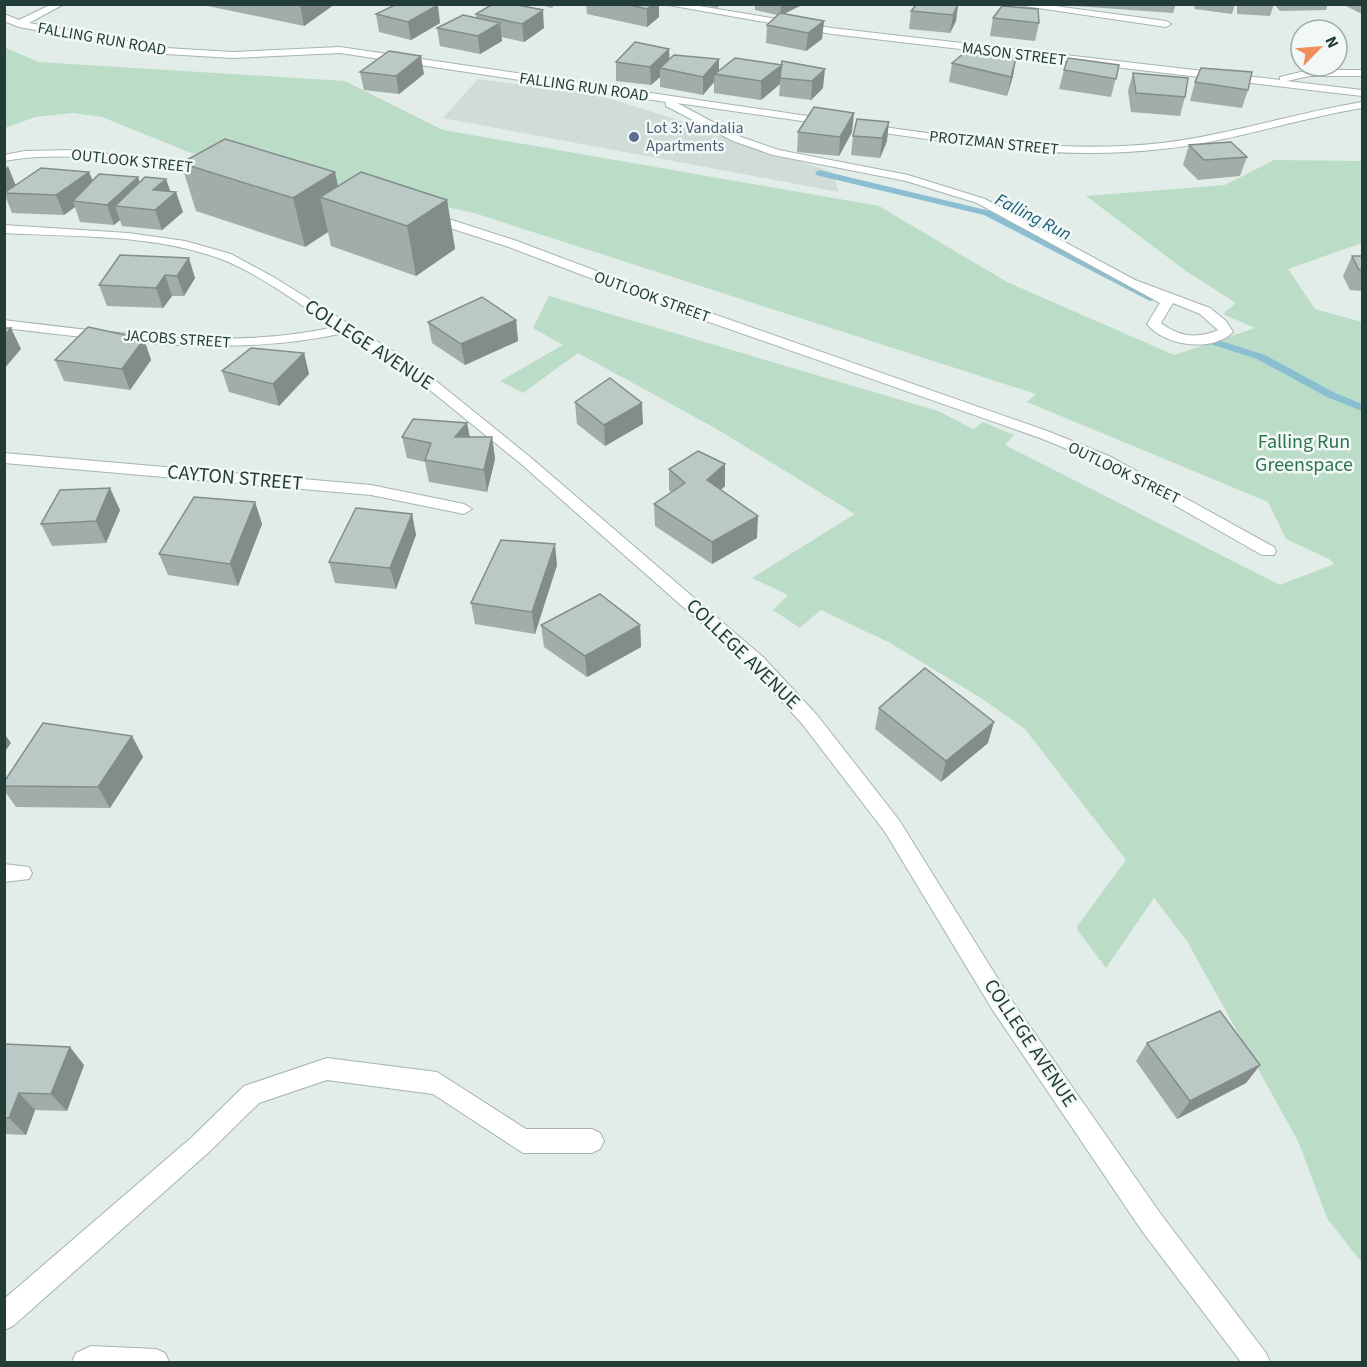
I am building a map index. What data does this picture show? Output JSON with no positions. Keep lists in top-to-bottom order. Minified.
{"streets":{"street":["FALLING RUN ROAD","MASON STREET","PROTZMAN STREET","OUTLOOK STREET","JACOBS STREET","COLLEGE AVENUE","CAYTON STREET"]},"crossings":[["FALLING RUN ROAD","PROTZMAN STREET"],["JACOBS STREET","COLLEGE AVENUE"]],"water":["Falling Run"],"parks":["Falling Run Greenspace"],"places":["Lot 3: Vandalia Apartments"],"north":"top right"}
